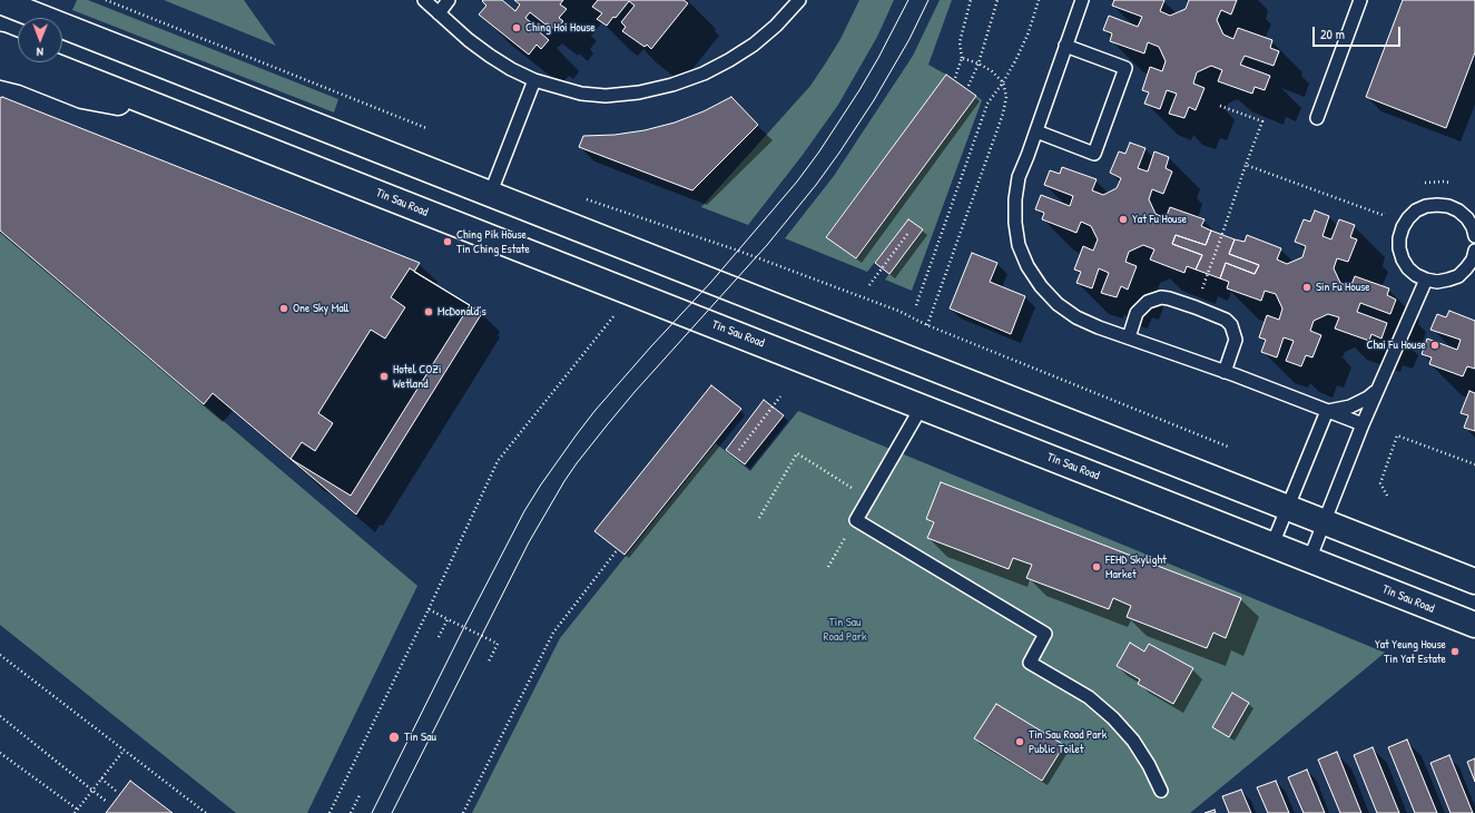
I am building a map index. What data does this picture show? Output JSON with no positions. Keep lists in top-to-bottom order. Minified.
{"streets":{"street":["Tin Sau Road"]},"parks":["Tin Sau Road Park"],"places":["Ching Hoi House","Yat Fu House","Ching Pik House Tin Ching Estate","Sin Fu House","One Sky Mall","McDonald’s","Chai Fu House","Hotel COZi Wetland","FEHD Skylight Market","Yat Yeung House Tin Yat Estate","Tin Sau","Tin Sau Road Park Public Toilet"],"scale_bar":"20 m","north":"bottom"}
